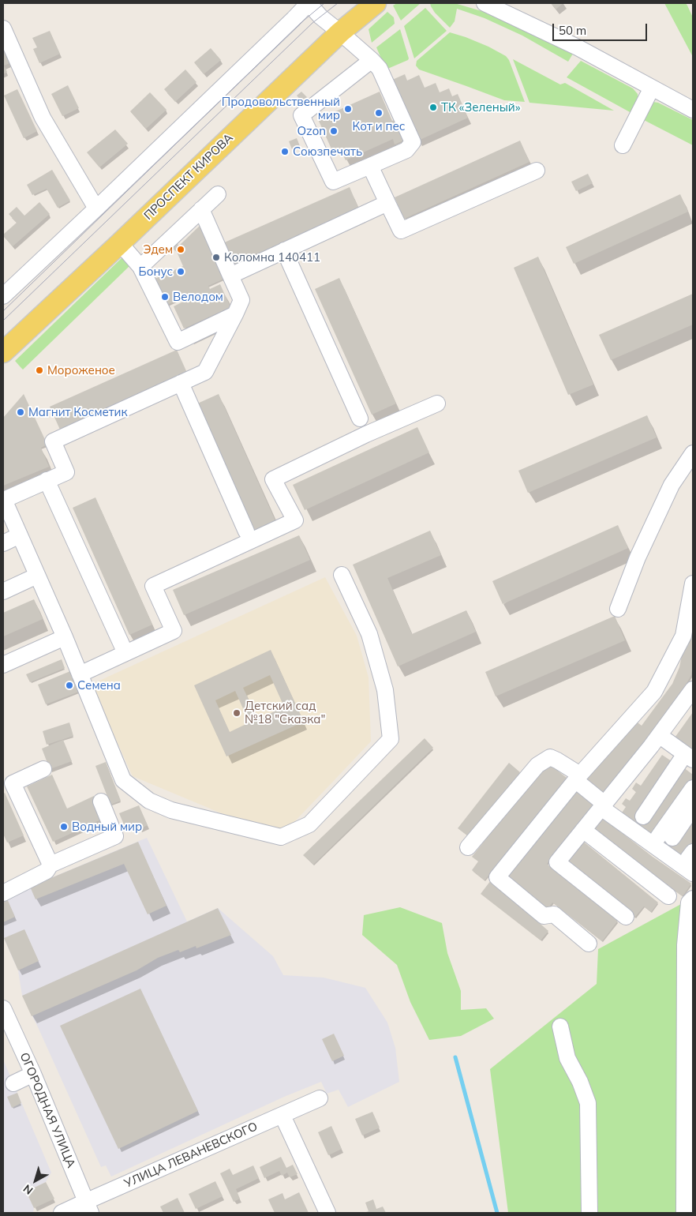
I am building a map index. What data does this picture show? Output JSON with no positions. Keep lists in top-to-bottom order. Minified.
{"streets":{"main road":["ПРОСПЕКТ КИРОВА"],"street":["ОГОРОДНАЯ УЛИЦА","УЛИЦА ЛЕВАНЕВСКОГО"]},"crossings":[["ОГОРОДНАЯ УЛИЦА","УЛИЦА ЛЕВАНЕВСКОГО"]],"places":["ТК «Зеленый»","Продовольственный мир","Кот и пес","Ozon","Союзпечать","Эдем","Коломна 140411","Бонус","Велодом","Мороженое","Магнит Косметик","Семена","Детский сад №18 \"Сказка\"","Водный мир"],"scale_bar":"50 m","north":"bottom left"}
